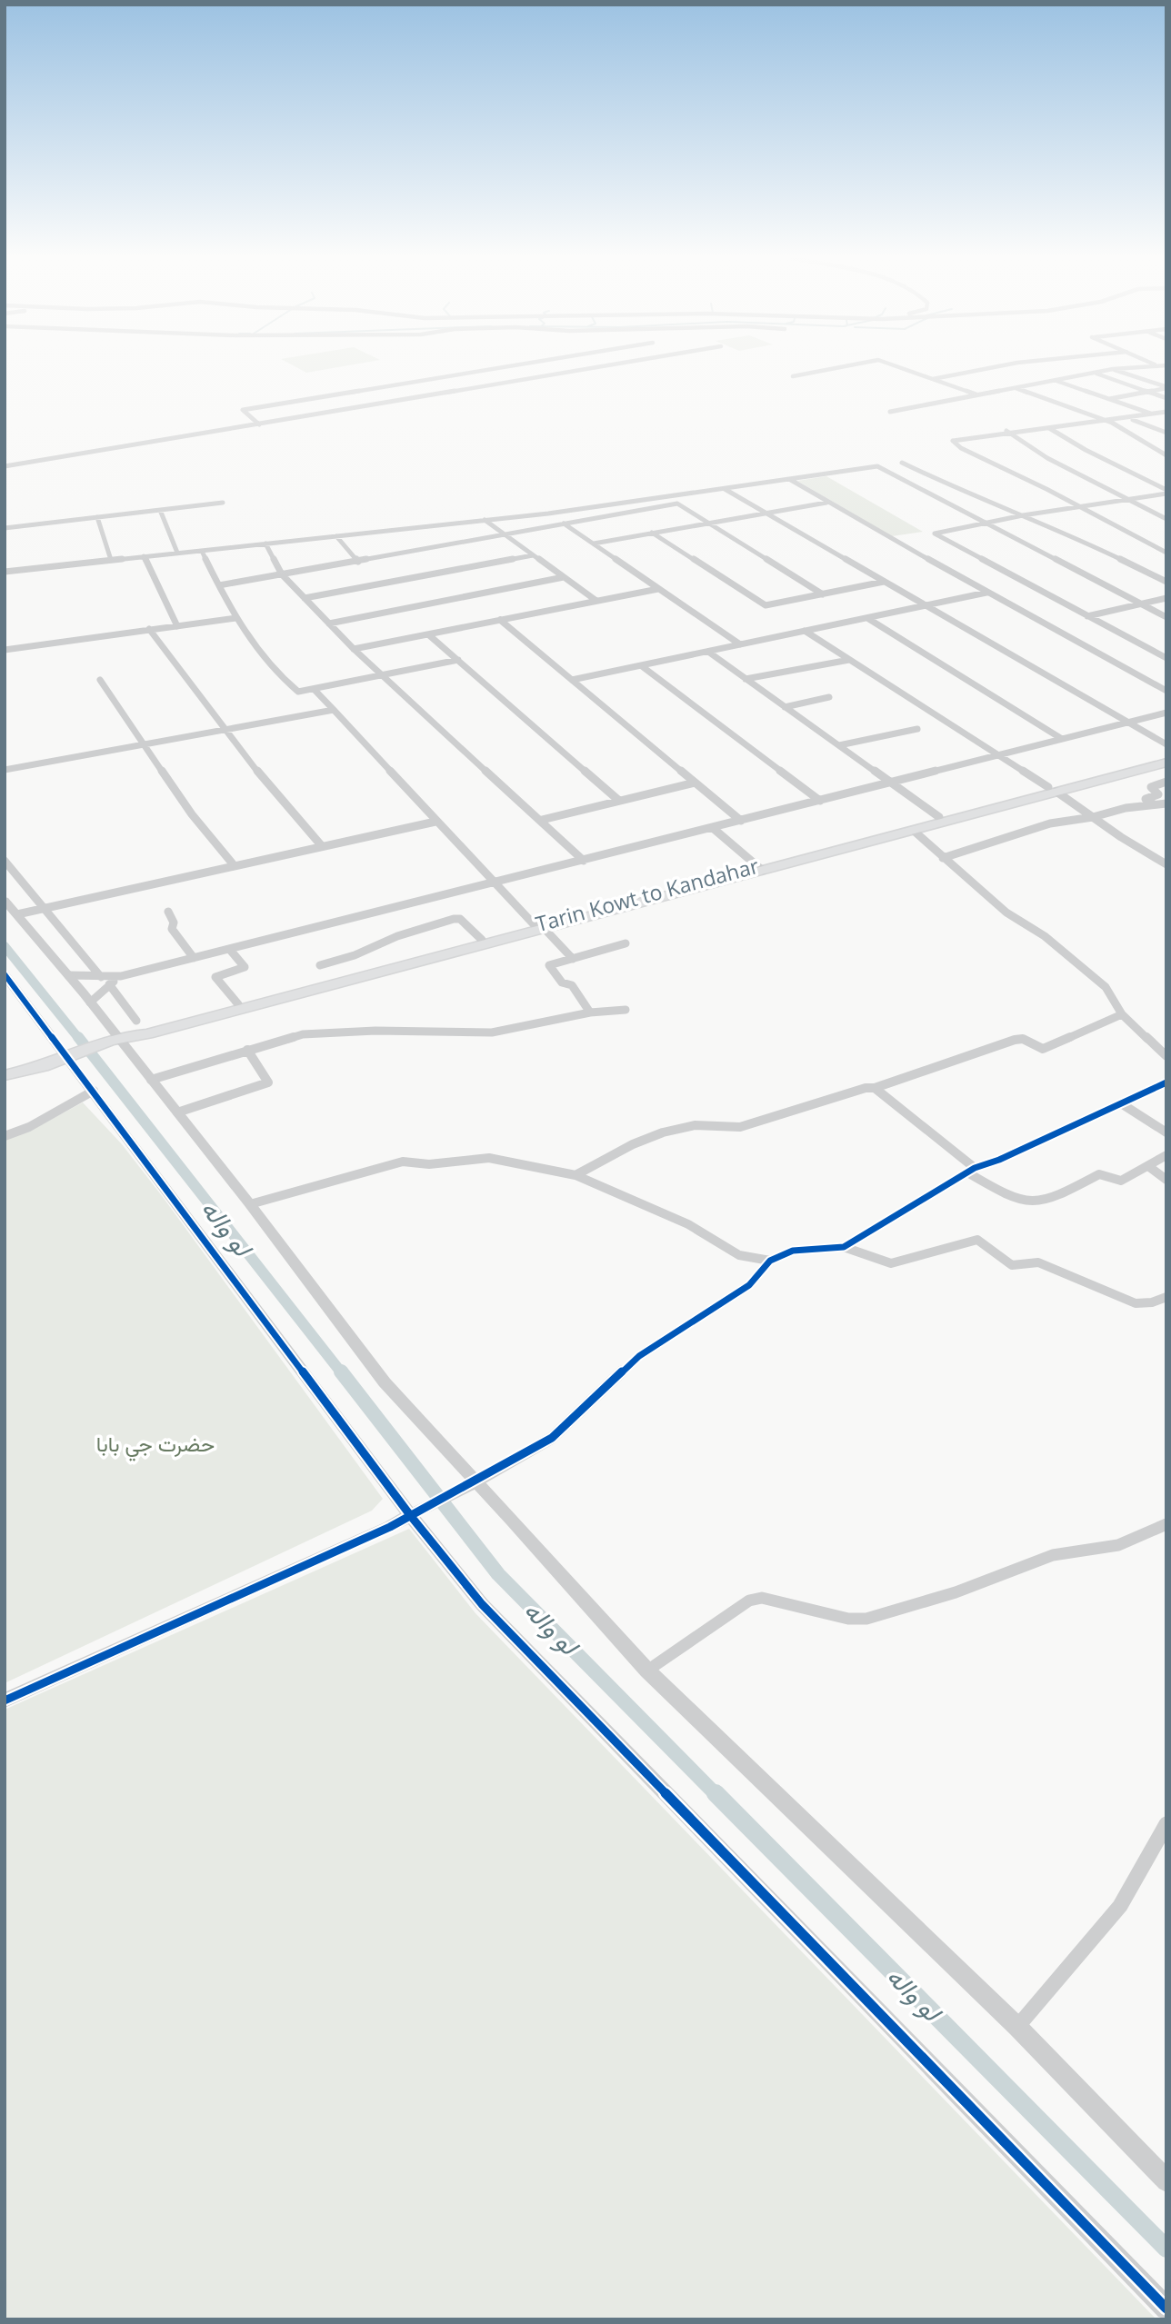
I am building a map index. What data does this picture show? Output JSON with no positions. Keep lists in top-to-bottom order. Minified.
{"streets":{"main road":["Tarin Kowt to Kandahar"]},"water":["لو واله"],"parks":["حضرت جي بابا"]}
